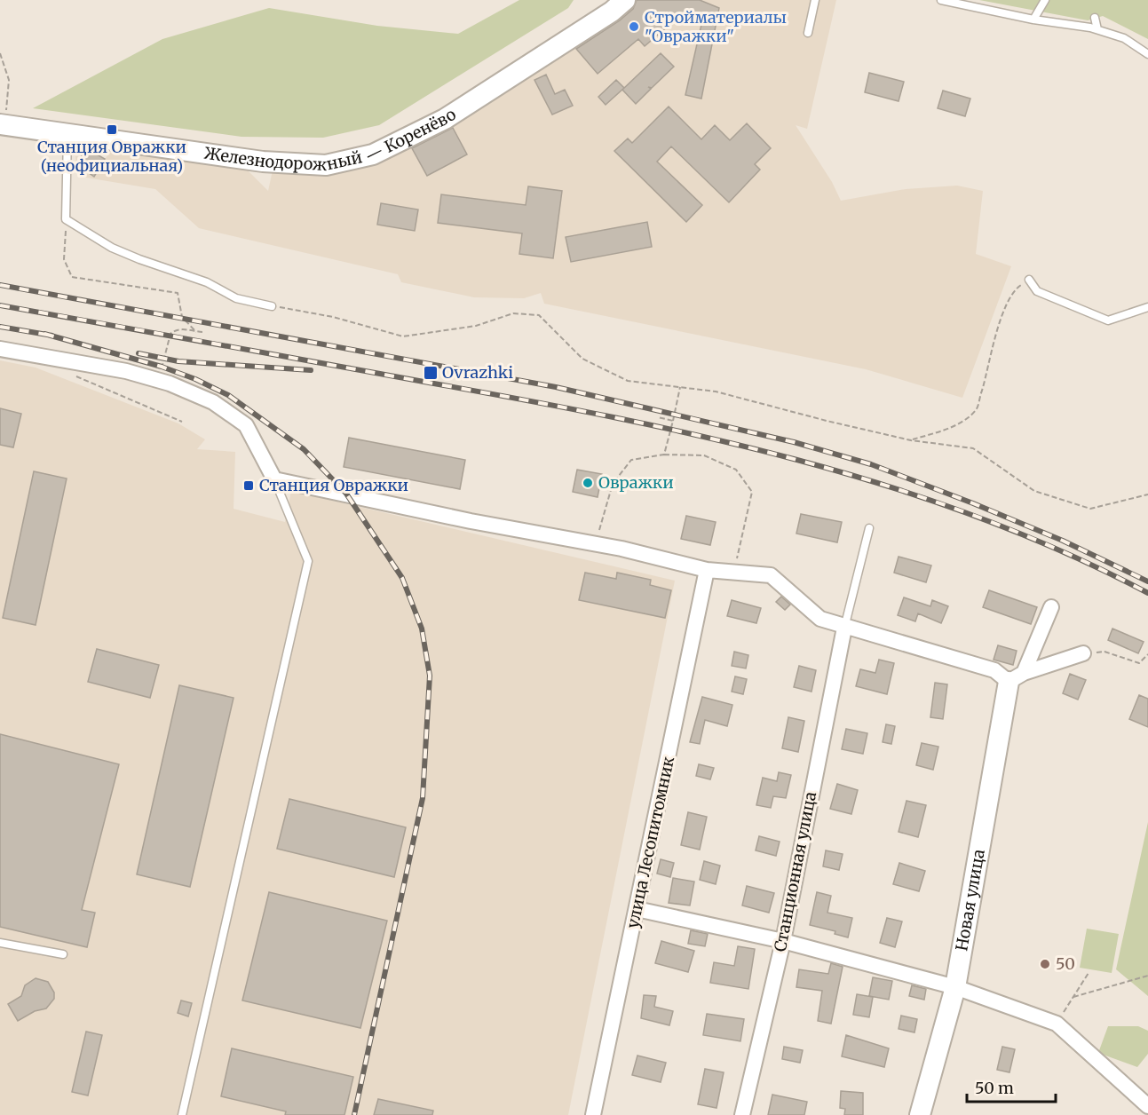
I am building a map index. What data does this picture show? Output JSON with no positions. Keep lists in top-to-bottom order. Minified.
{"streets":{"main road":["Железнодорожный — Коренёво","Новая улица"],"street":["улица Лесопитомник","Станционная улица"]},"places":{"other":["Стройматериалы \"Овражки\"","Овражки","50"],"transit":["Станция Овражки (неофициальная)","Ovrazhki","Станция Овражки"]},"scale_bar":"50 m"}
